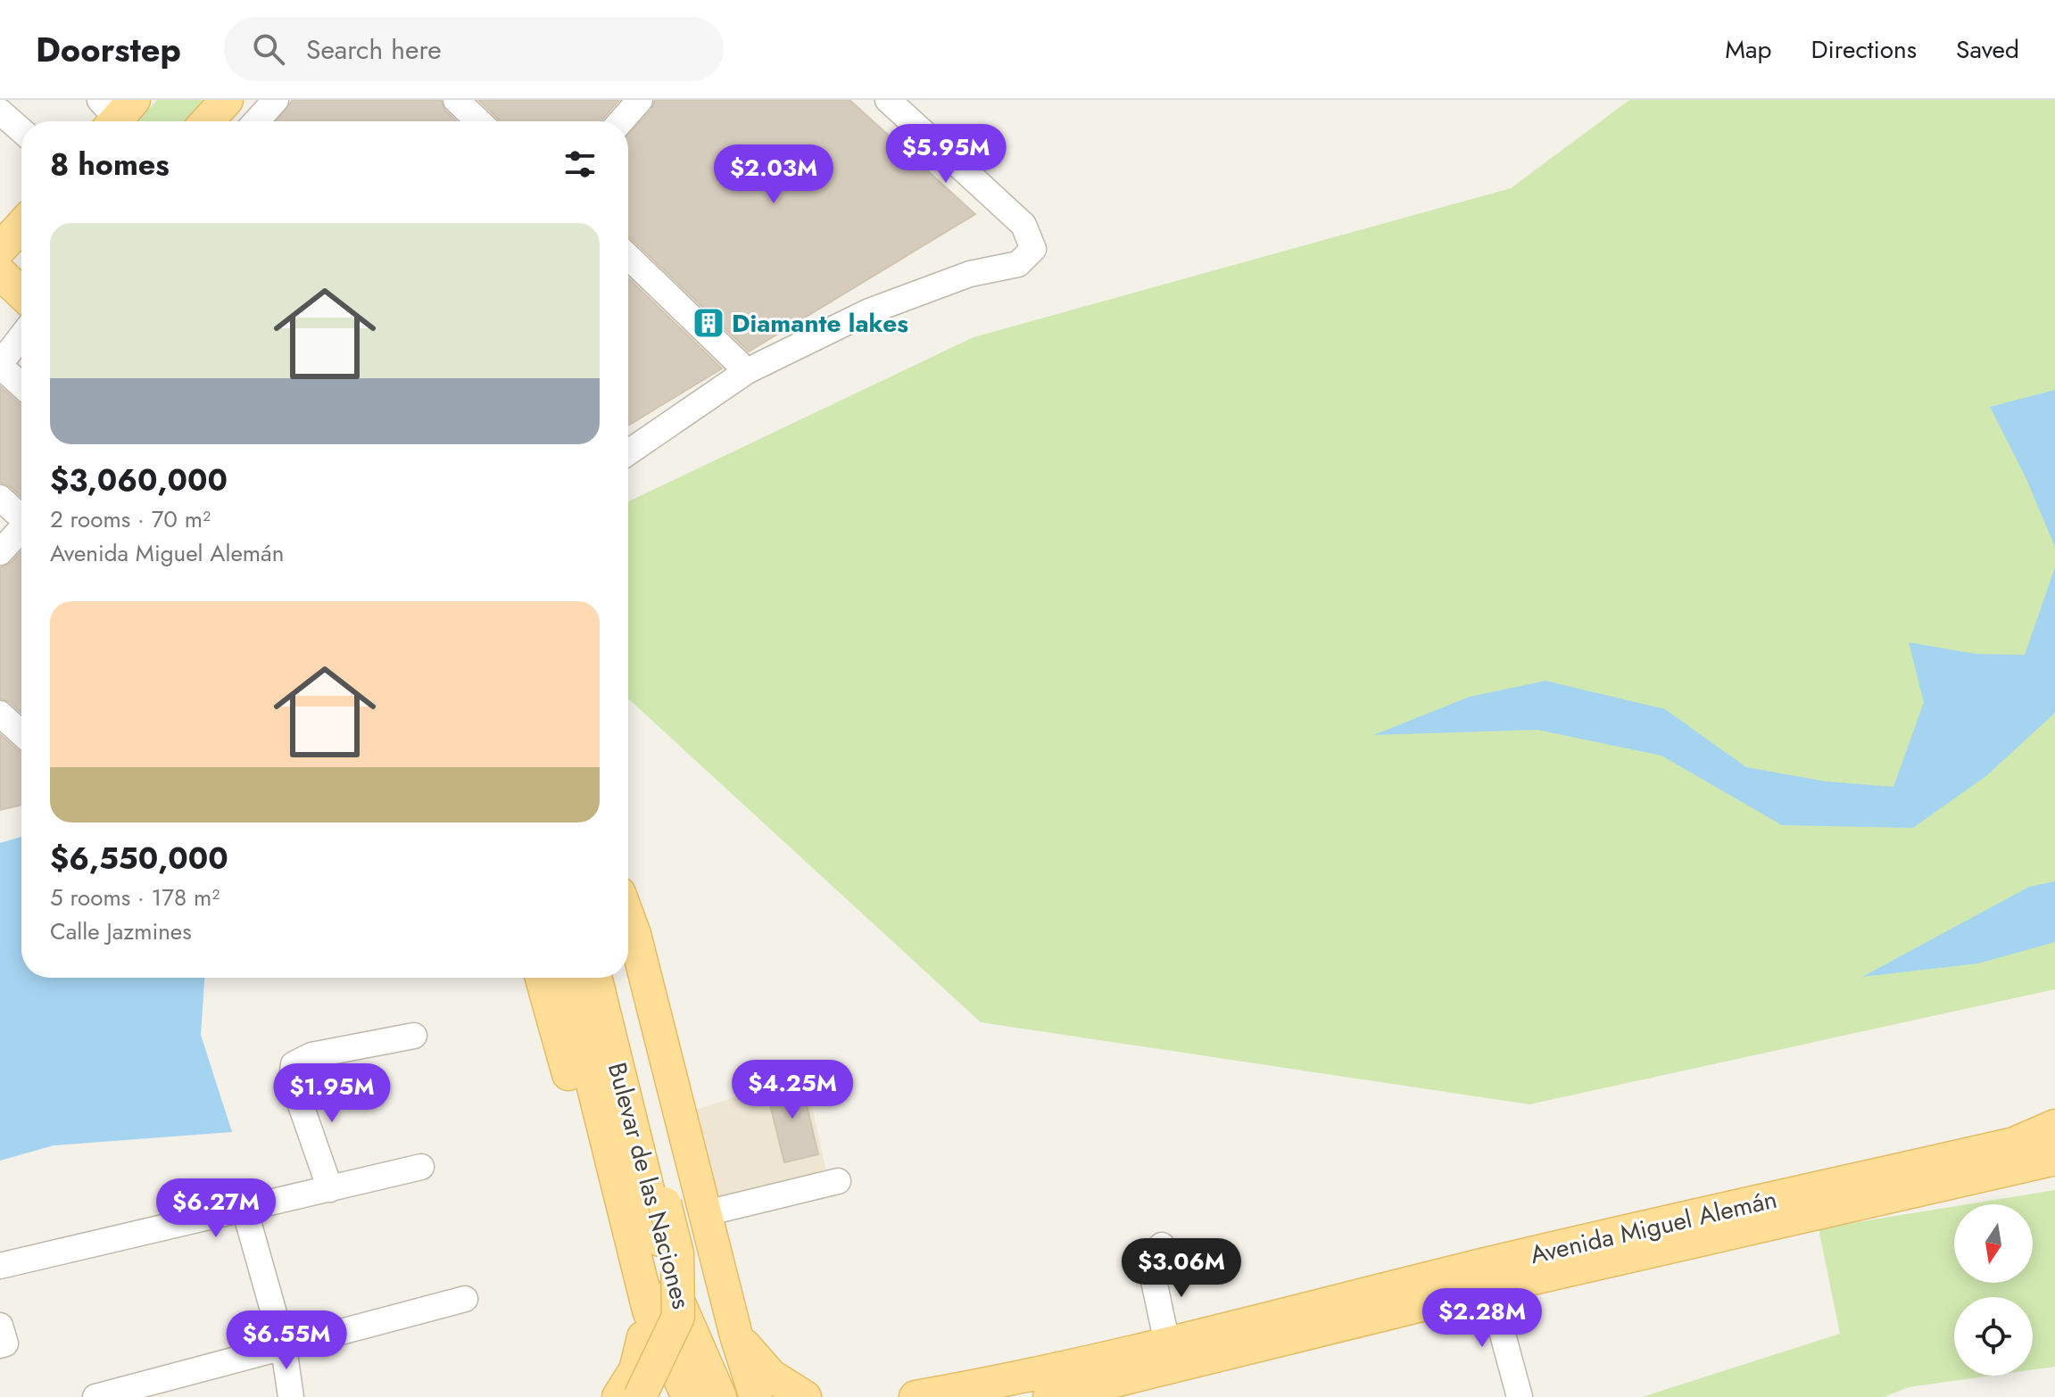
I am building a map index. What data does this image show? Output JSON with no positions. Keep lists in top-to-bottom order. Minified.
{"streets":{"main road":["Bulevar de las Naciones","Avenida Miguel Alemán"]},"places":{"building":["Diamante lakes"]},"north":"bottom","page":{"header":"Doorstep","search":"Search here","nav":["Map","Directions","Saved"],"heading":"8 homes","price":["$5.95M","$2.03M","$4.25M","$1.95M","$6.27M","$3.06M","$2.28M","$6.55M"],"list":[{"name":"$3,060,000","note":"2 rooms · 70 m² · Avenida Miguel Alemán"},{"name":"$6,550,000","note":"5 rooms · 178 m² · Calle Jazmines"}]}}
